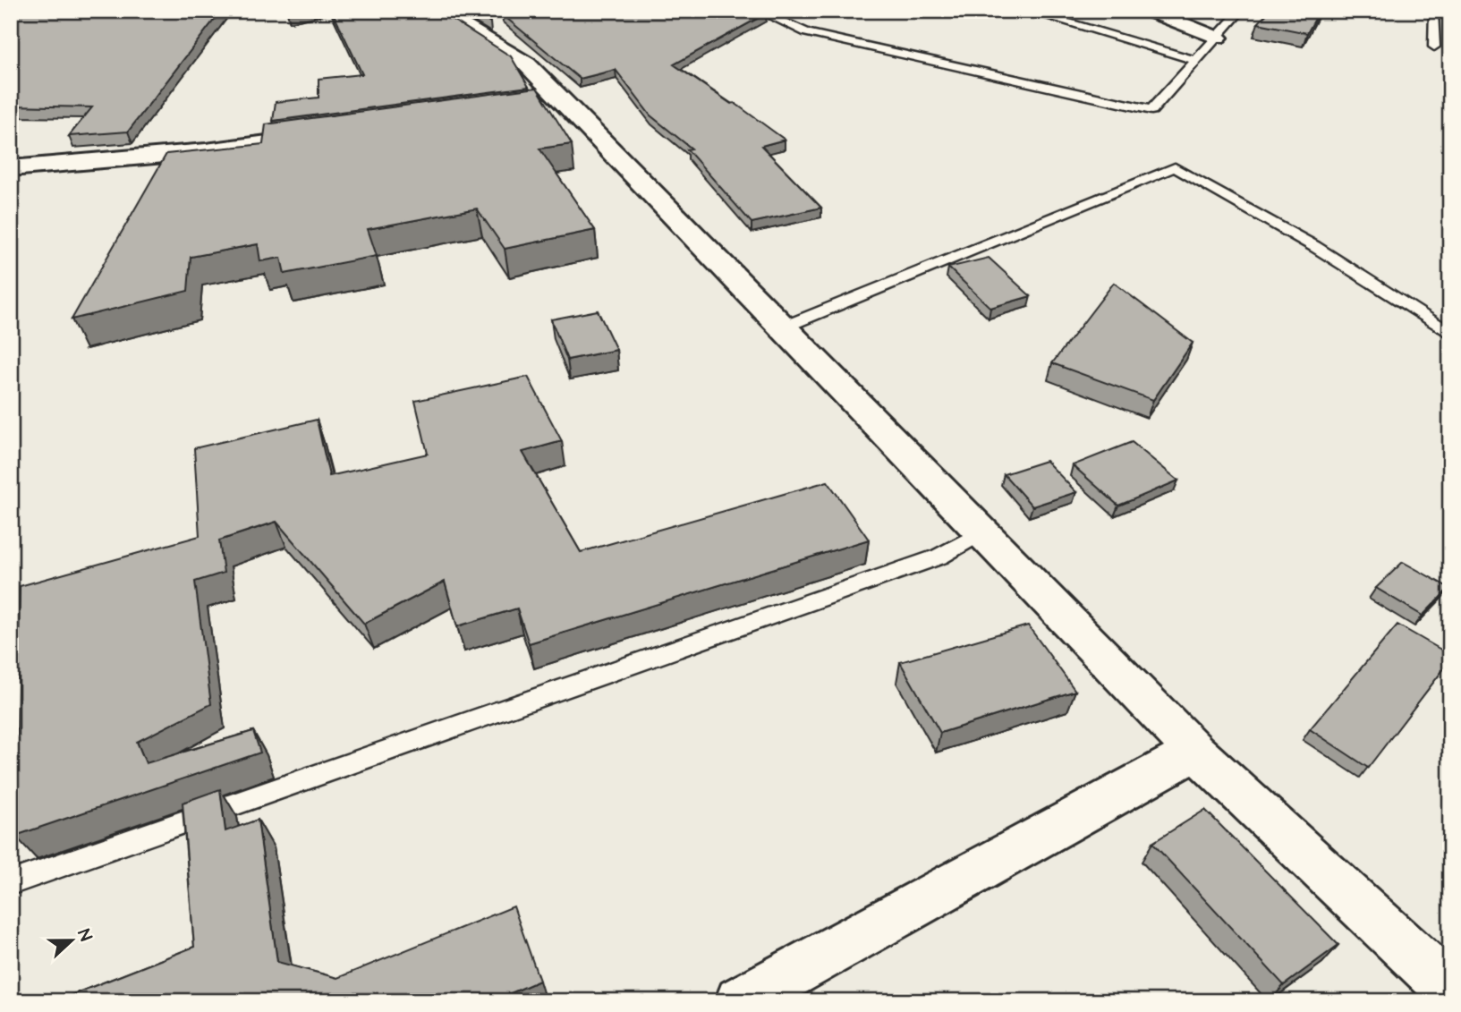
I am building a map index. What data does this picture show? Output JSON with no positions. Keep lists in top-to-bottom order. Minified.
{"north":"right"}
